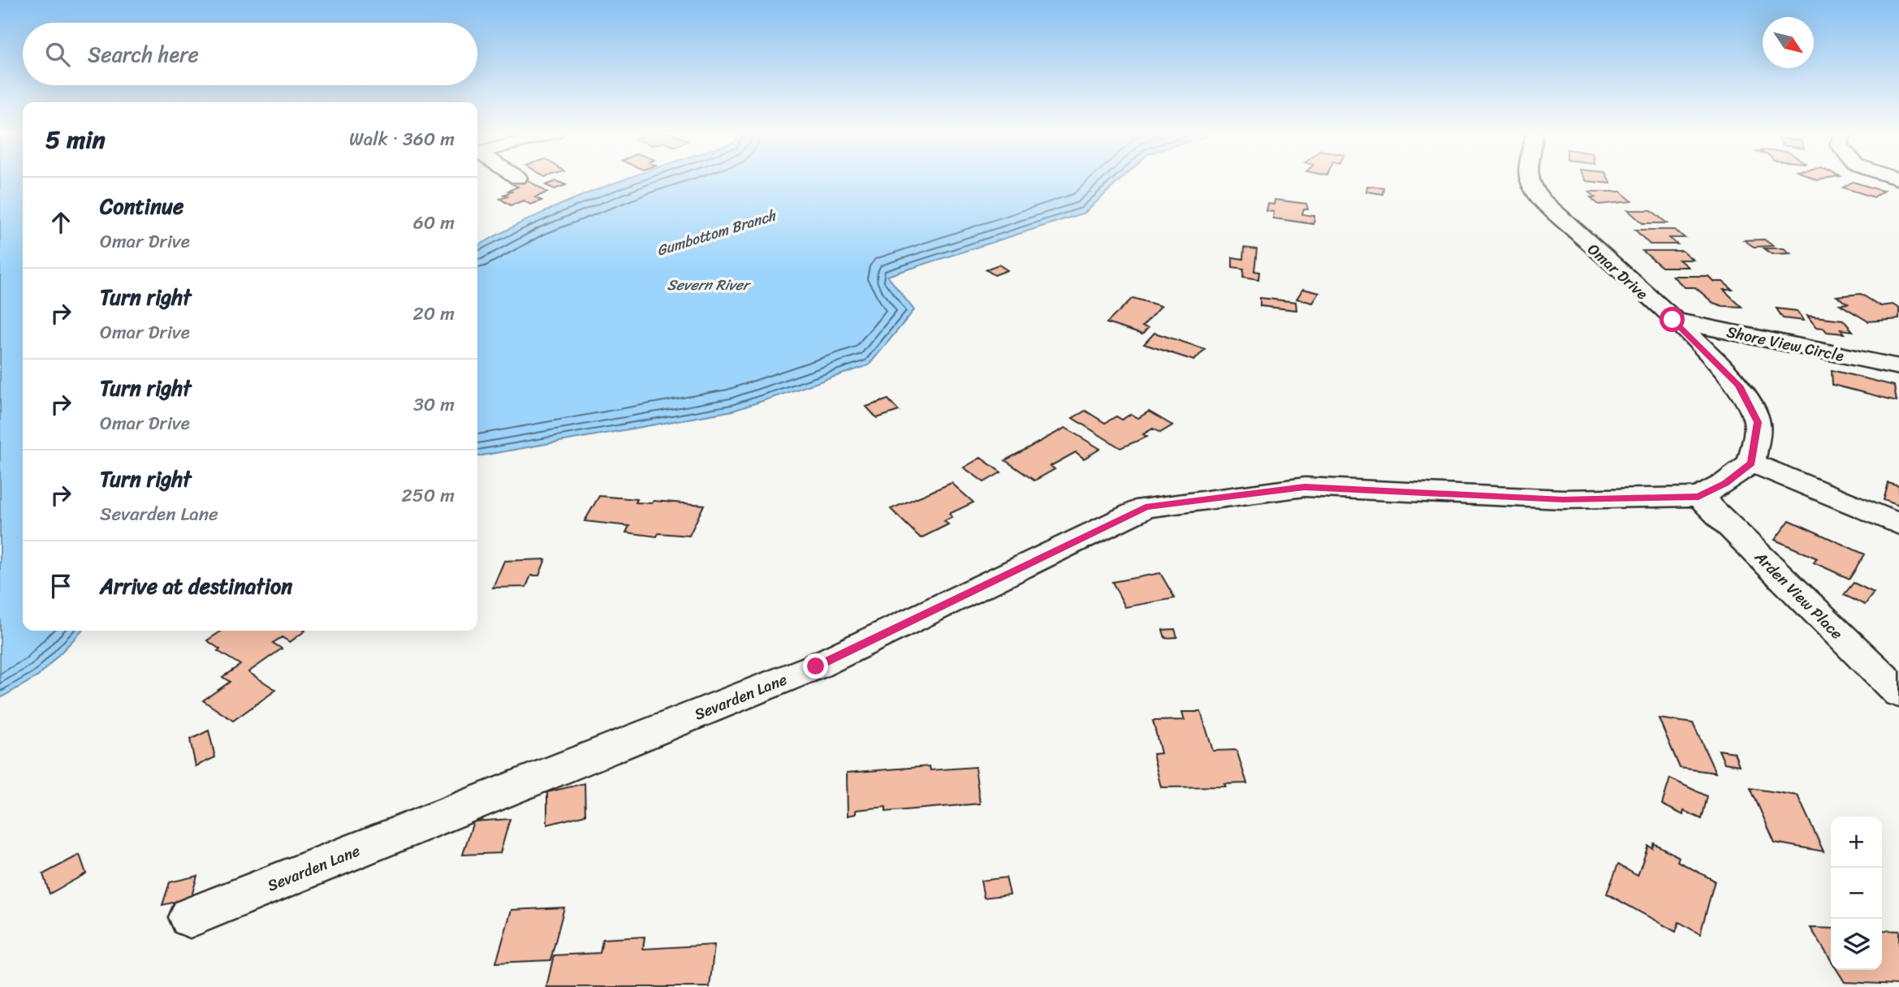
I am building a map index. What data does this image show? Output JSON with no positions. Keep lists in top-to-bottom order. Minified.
{"streets":{"street":["Omar Drive","Shore View Circle","Arden View Place","Sevarden Lane"]},"crossings":[["Omar Drive","Shore View Circle"],["Arden View Place","Sevarden Lane"]],"water":["Gumbottom Branch","Severn River"],"north":"bottom right","page":{"search":"Search here","heading":["5 min","Walk · 360 m"],"list":[["Continue","Omar Drive","60 m"],["Turn right","Omar Drive","20 m"],["Turn right","Omar Drive","30 m"],["Turn right","Sevarden Lane","250 m"],"Arrive at destination"],"map_buttons":["+","−"]}}
